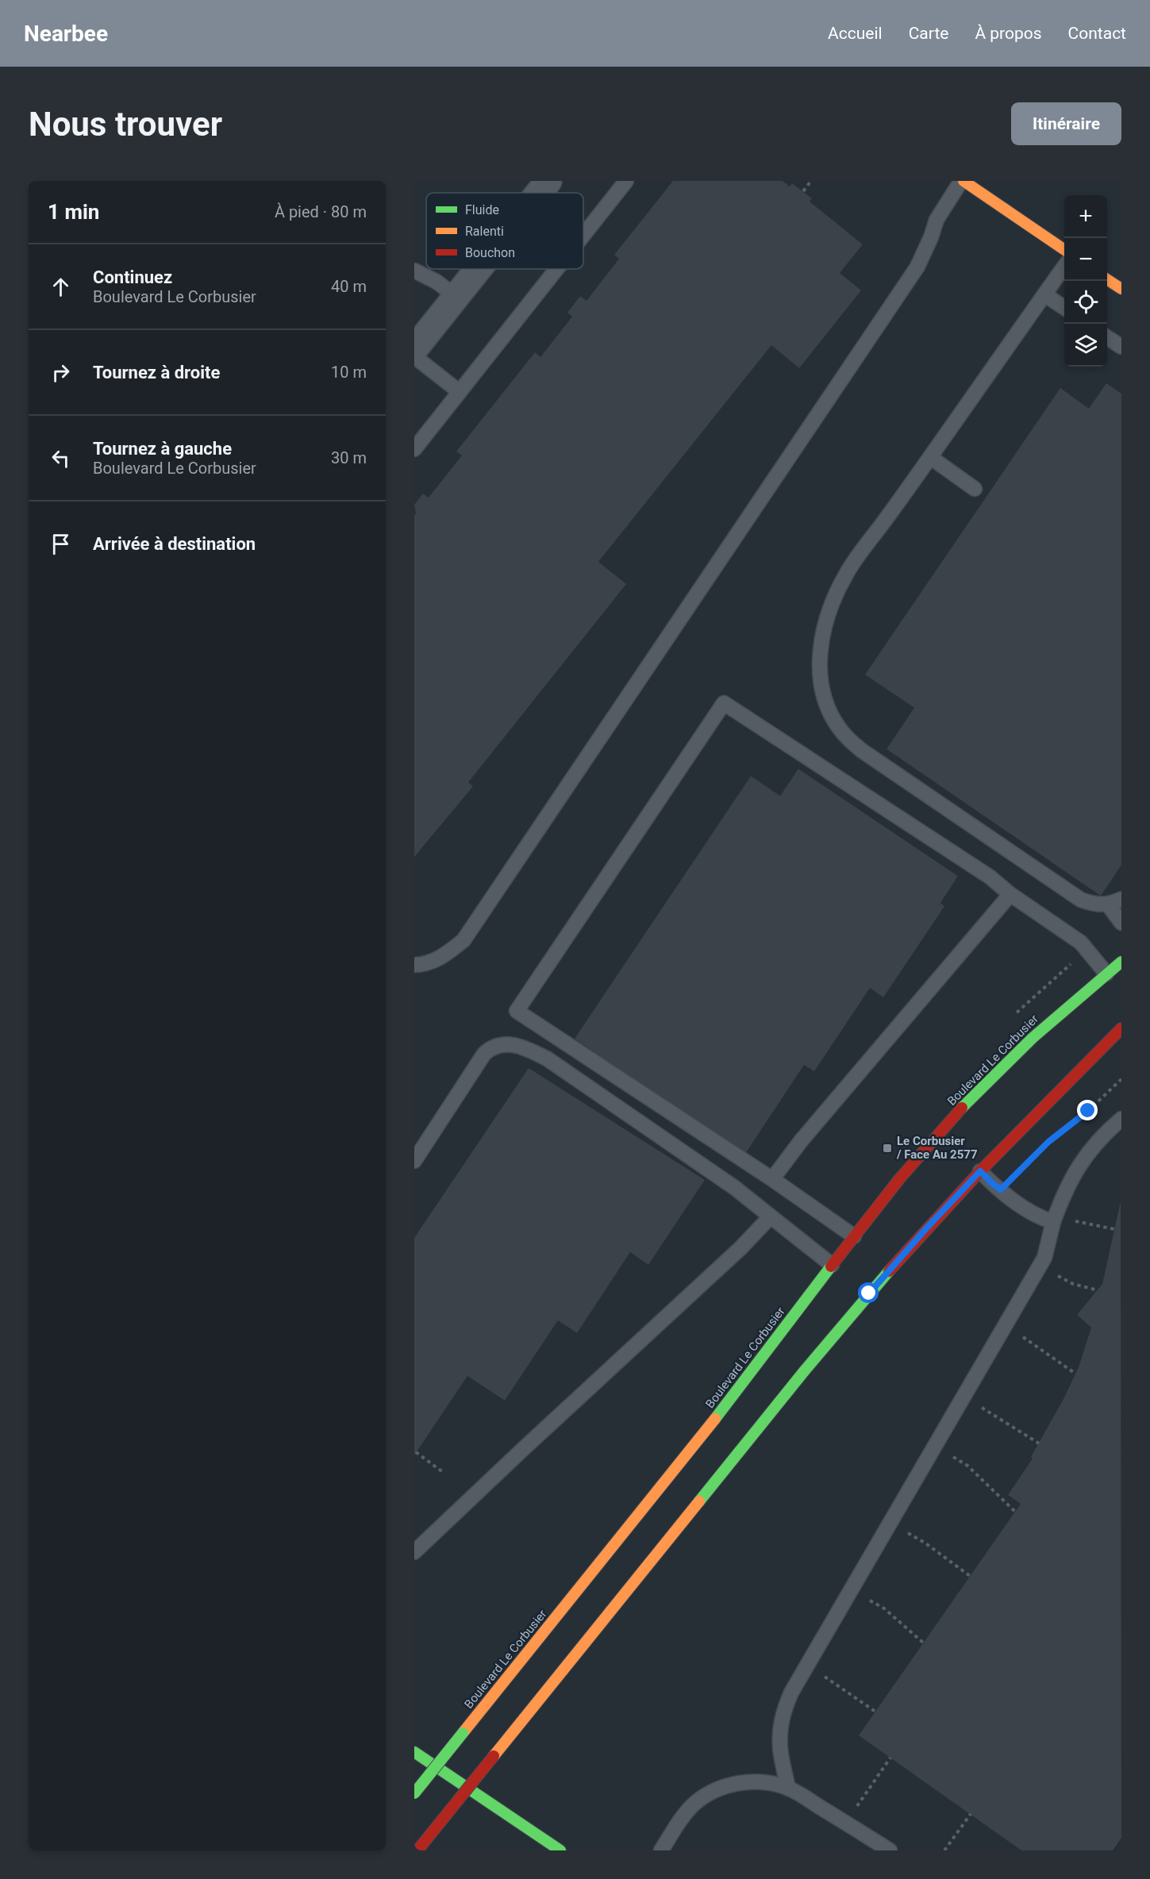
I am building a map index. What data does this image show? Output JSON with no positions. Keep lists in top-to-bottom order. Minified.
{"streets":{"street":["Boulevard Le Corbusier"]},"places":{"transit":["Le Corbusier / Face Au 2577"]},"legend":["Fluide","Ralenti","Bouchon"],"page":{"header":"Nearbee","nav":["Accueil","Carte","À propos","Contact"],"buttons":"Itinéraire","title":"Nous trouver","heading":["1 min","À pied · 80 m"],"map_buttons":["+","−"],"list":[["Continuez","Boulevard Le Corbusier","40 m"],["Tournez à droite","10 m"],["Tournez à gauche","Boulevard Le Corbusier","30 m"],"Arrivée à destination"]}}
